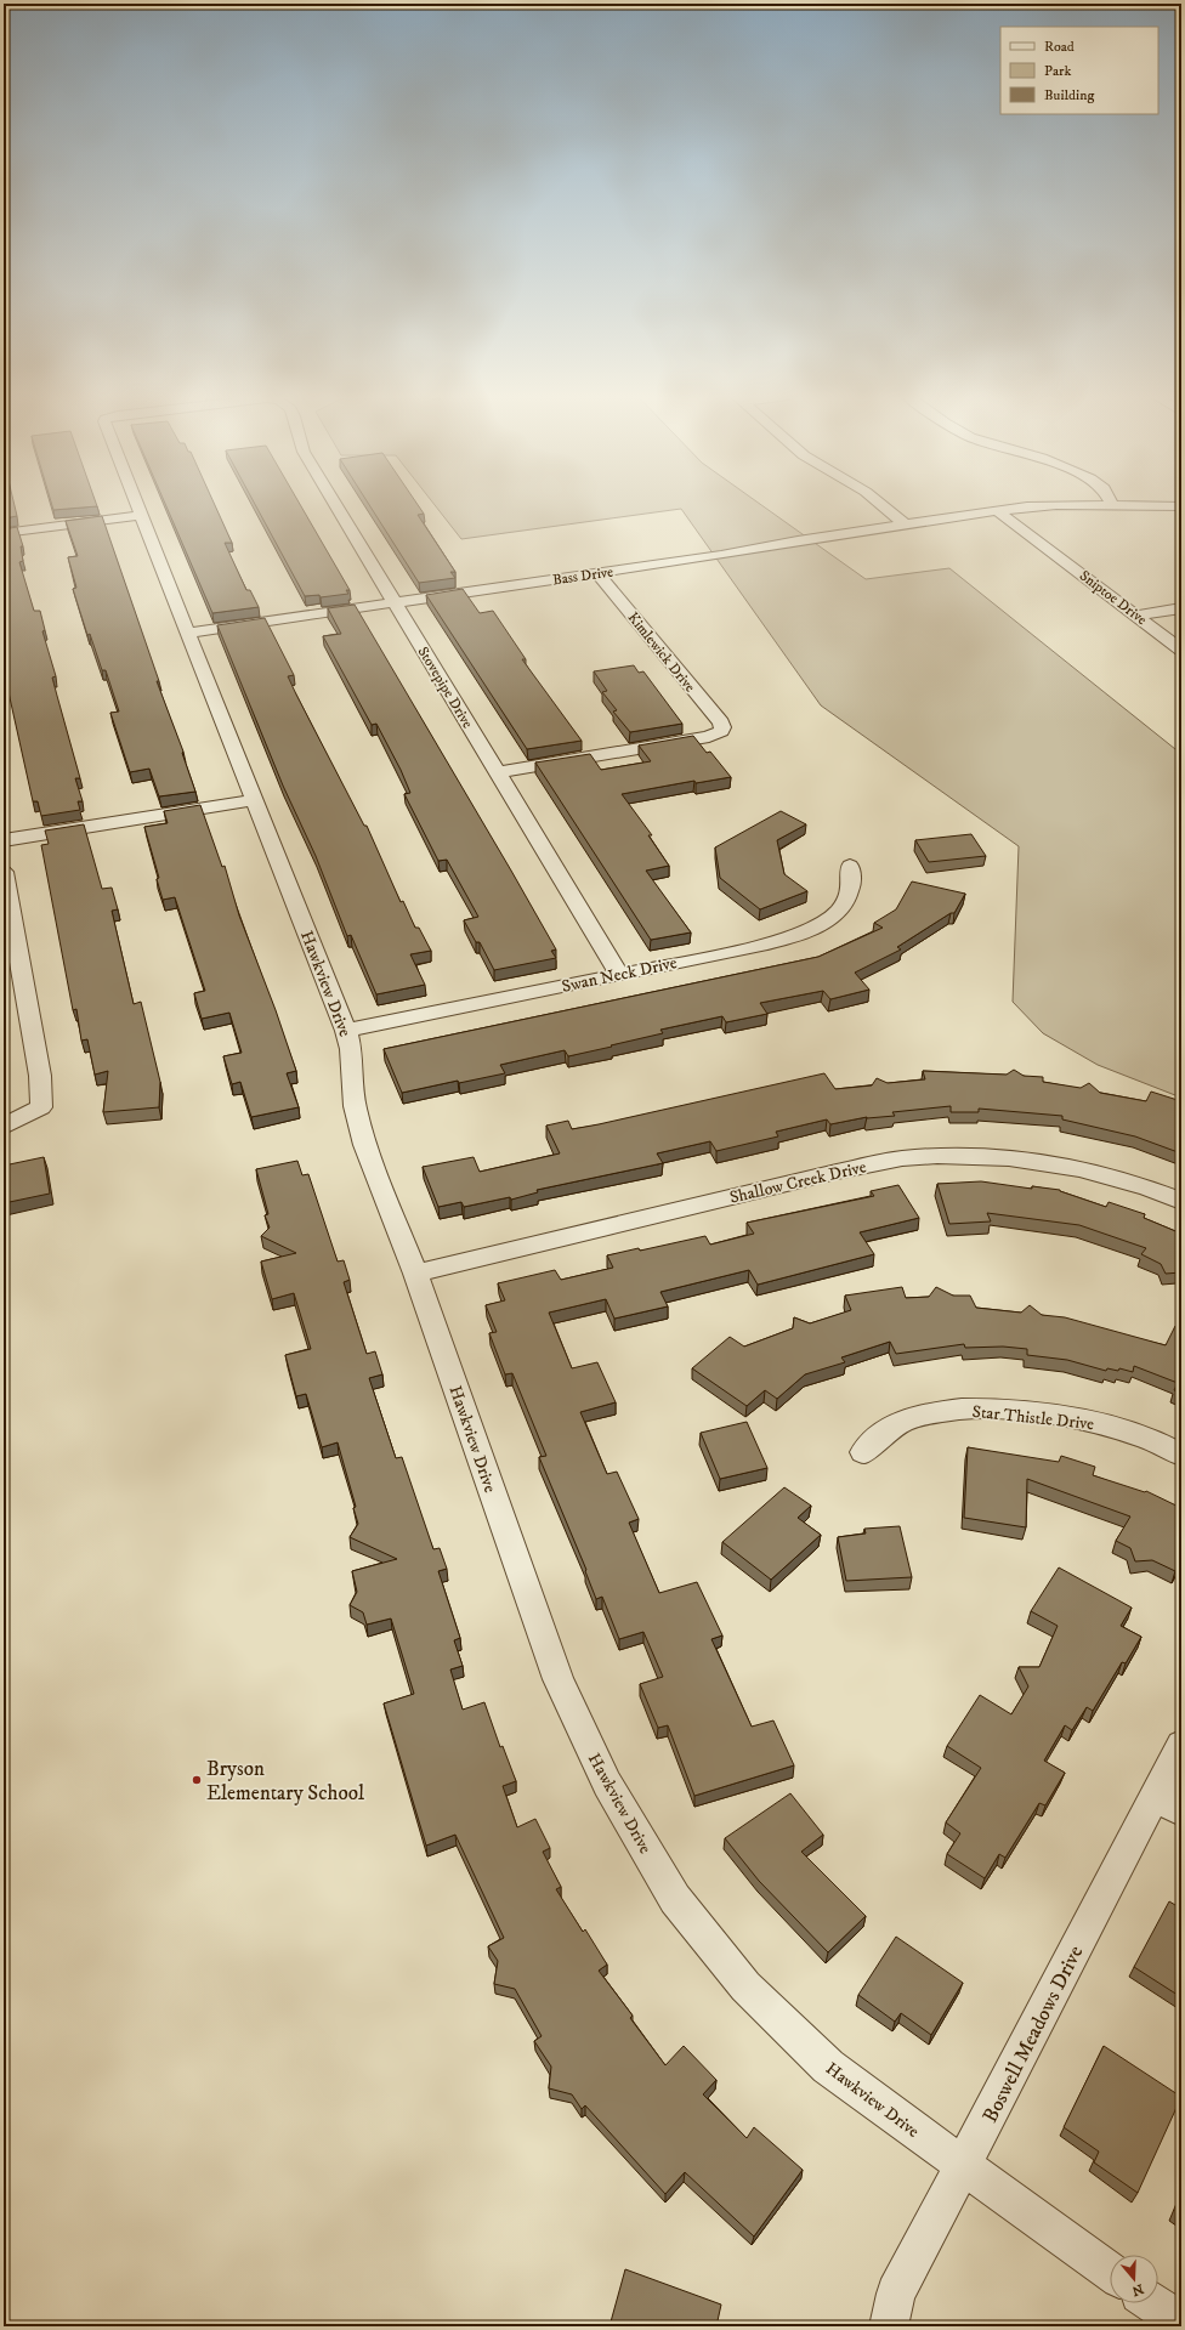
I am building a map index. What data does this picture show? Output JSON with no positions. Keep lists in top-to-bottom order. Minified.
{"streets":{"street":["Bass Drive","Sniptoe Drive","Kimlewick Drive","Stovepipe Drive","Swan Neck Drive","Hawkview Drive","Shallow Creek Drive","Star Thistle Drive","Boswell Meadows Drive"]},"crossings":[["Bass Drive","Sniptoe Drive"],["Bass Drive","Kimlewick Drive"],["Bass Drive","Stovepipe Drive"],["Bass Drive","Hawkview Drive"],["Kimlewick Drive","Stovepipe Drive"],["Stovepipe Drive","Swan Neck Drive"],["Swan Neck Drive","Hawkview Drive"],["Hawkview Drive","Shallow Creek Drive"],["Hawkview Drive","Boswell Meadows Drive"]],"places":["Bryson Elementary School"],"legend":["Road","Park","Building"],"north":"bottom"}
